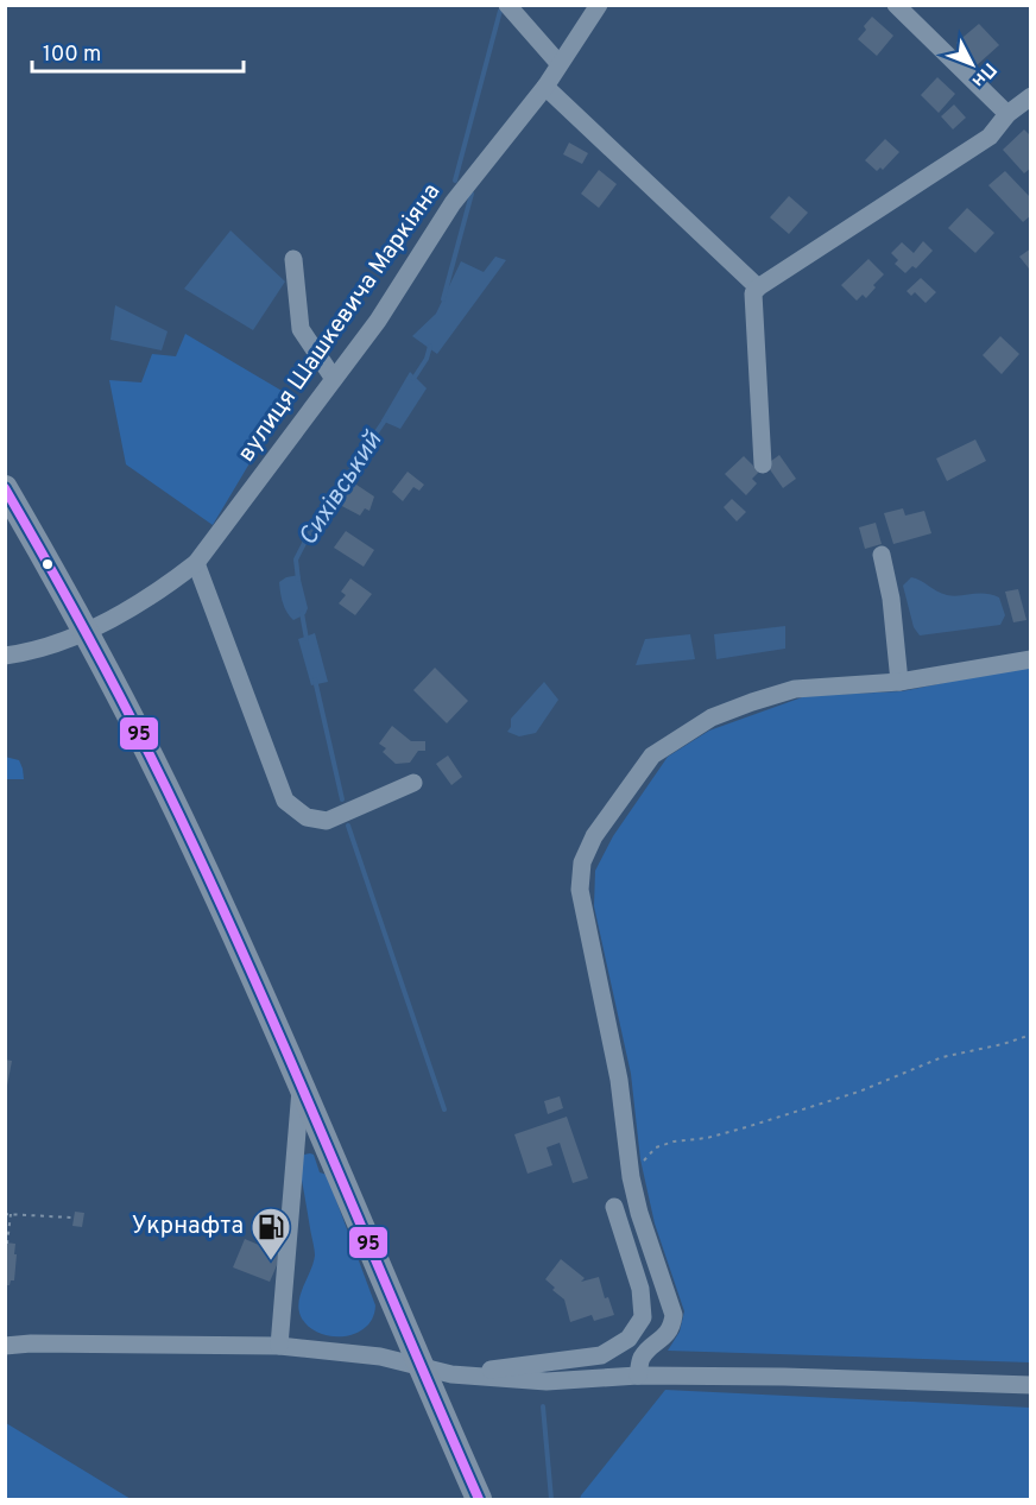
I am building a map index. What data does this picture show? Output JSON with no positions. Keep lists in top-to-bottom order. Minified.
{"streets":{"street":["вулиця Шашкевича Маркіяна"]},"water":["Сихівський"],"places":{"fuel station":["Укрнафта"]},"lines":["transit line 95"],"scale_bar":"100 m","north":"bottom right"}
